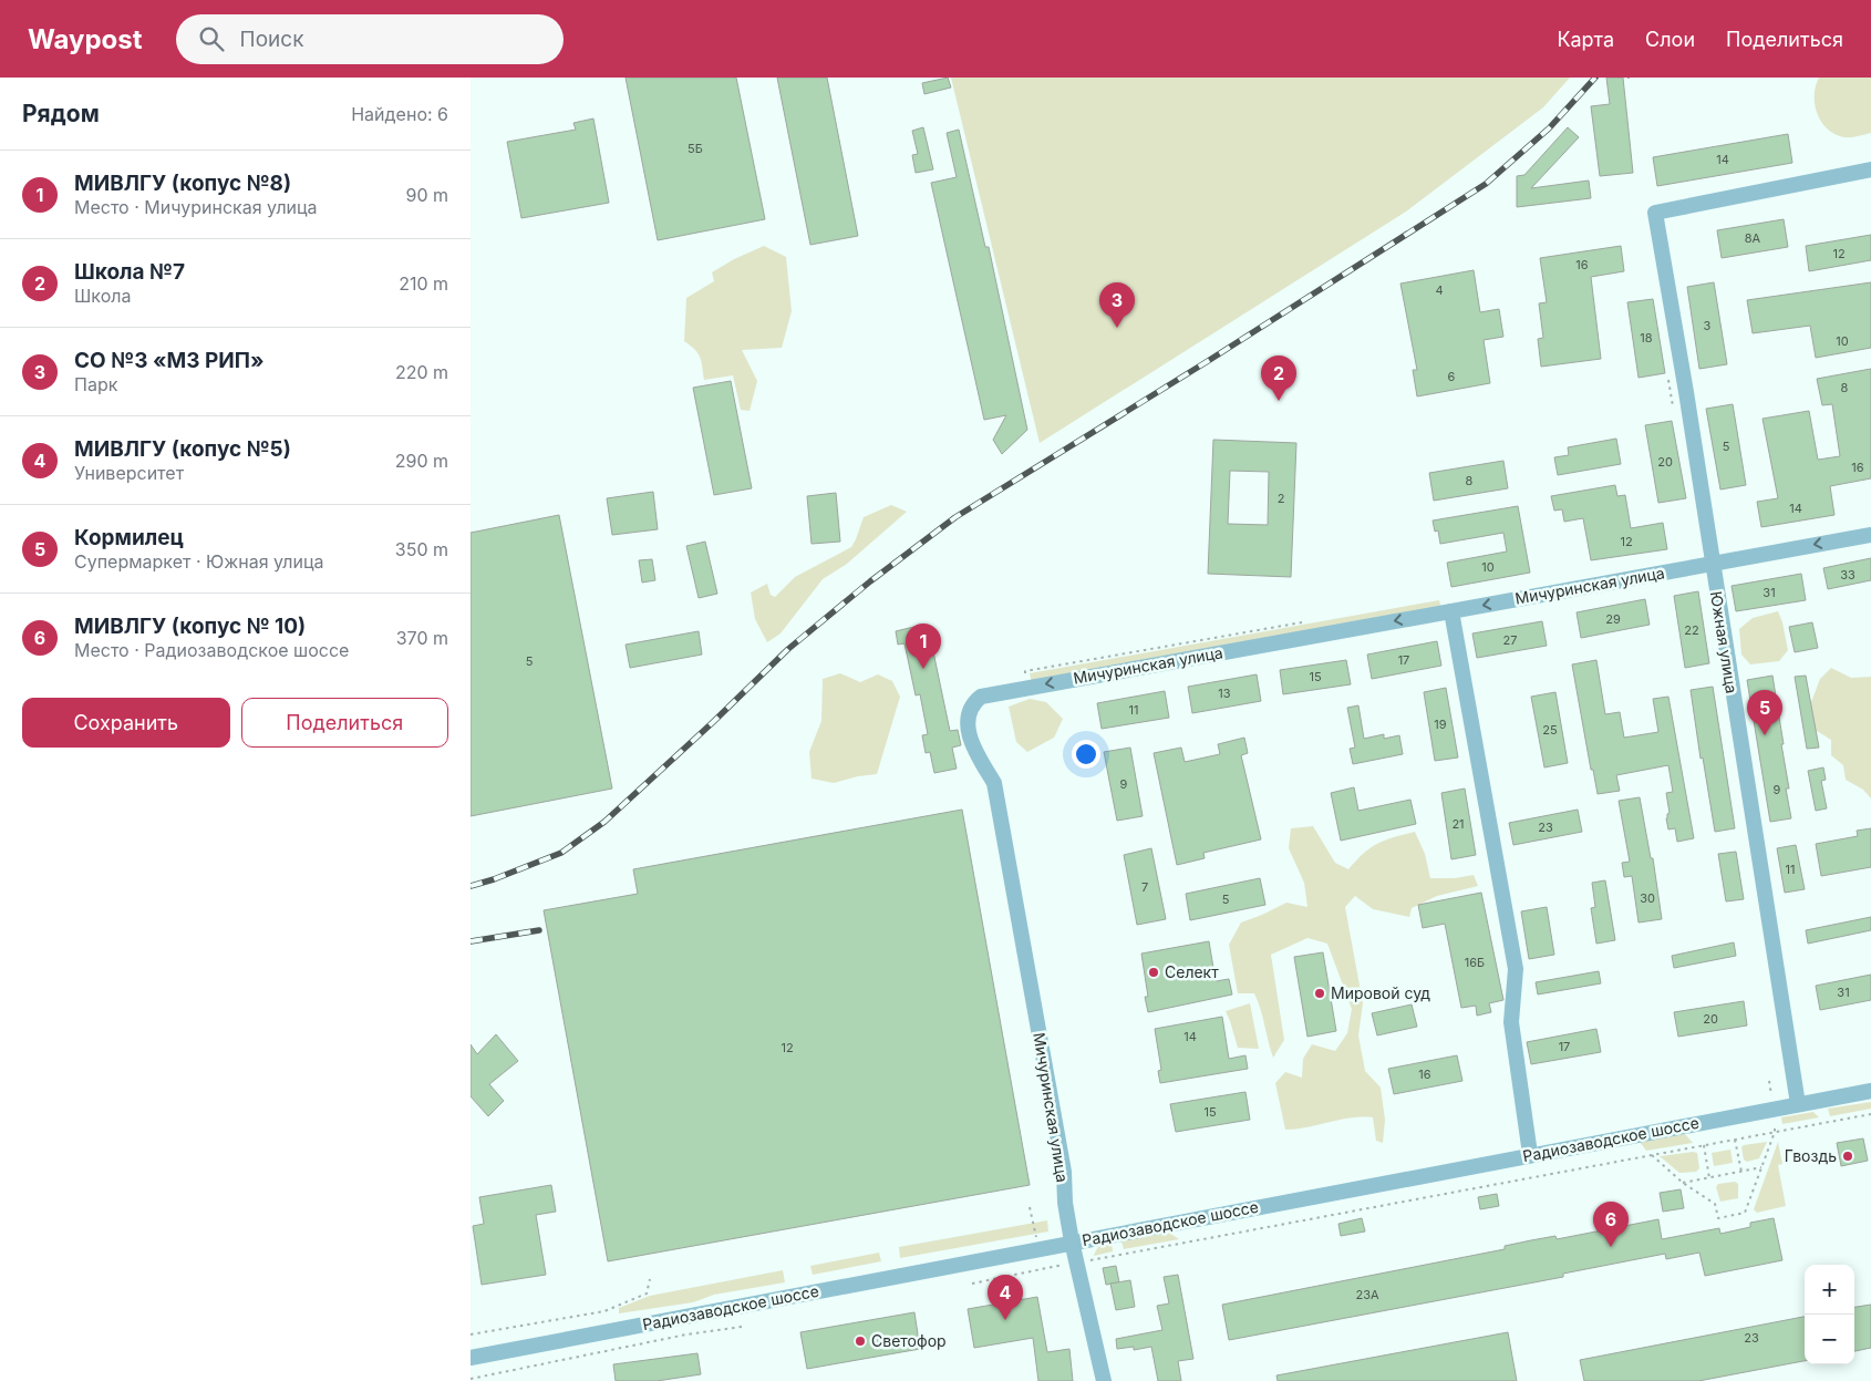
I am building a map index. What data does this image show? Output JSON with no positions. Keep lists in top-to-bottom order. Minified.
{"streets":{"street":["Мичуринская улица","Южная улица","Радиозаводское шоссе"]},"crossings":[["Мичуринская улица","Южная улица"],["Мичуринская улица","Радиозаводское шоссе"],["Южная улица","Радиозаводское шоссе"]],"one_way":["Мичуринская улица"],"places":["Селект","Мировой суд","Гвоздь","Светофор"],"house_numbers":["5Б","14","8А","12","16","4","3","18","10","6","8","5","20","16","8","2","14","12","10","33","31","29","22","27","17","5","15","13","11","19","25","9","9","21","23","11","7","30","5","16Б","31","20","14","17","12","16","15","23А","23"],"page":{"header":"Waypost","search":"Поиск","nav":["Карта","Слои","Поделиться"],"heading":["Рядом","Найдено: 6"],"list":[{"mark":"1","name":"МИВЛГУ (копус №8)","note":"Место · Мичуринская улица","value":"90 m"},{"mark":"2","name":"Школа №7","note":"Школа","value":"210 m"},{"mark":"3","name":"СО №3 «МЗ РИП»","note":"Парк","value":"220 m"},{"mark":"4","name":"МИВЛГУ (копус №5)","note":"Университет","value":"290 m"},{"mark":"5","name":"Кормилец","note":"Супермаркет · Южная улица","value":"350 m"},{"mark":"6","name":"МИВЛГУ (копус № 10)","note":"Место · Радиозаводское шоссе","value":"370 m"}],"pins":["3","2","1","5","6","4"],"buttons":["Сохранить","Поделиться"],"map_buttons":["+","−"]}}
